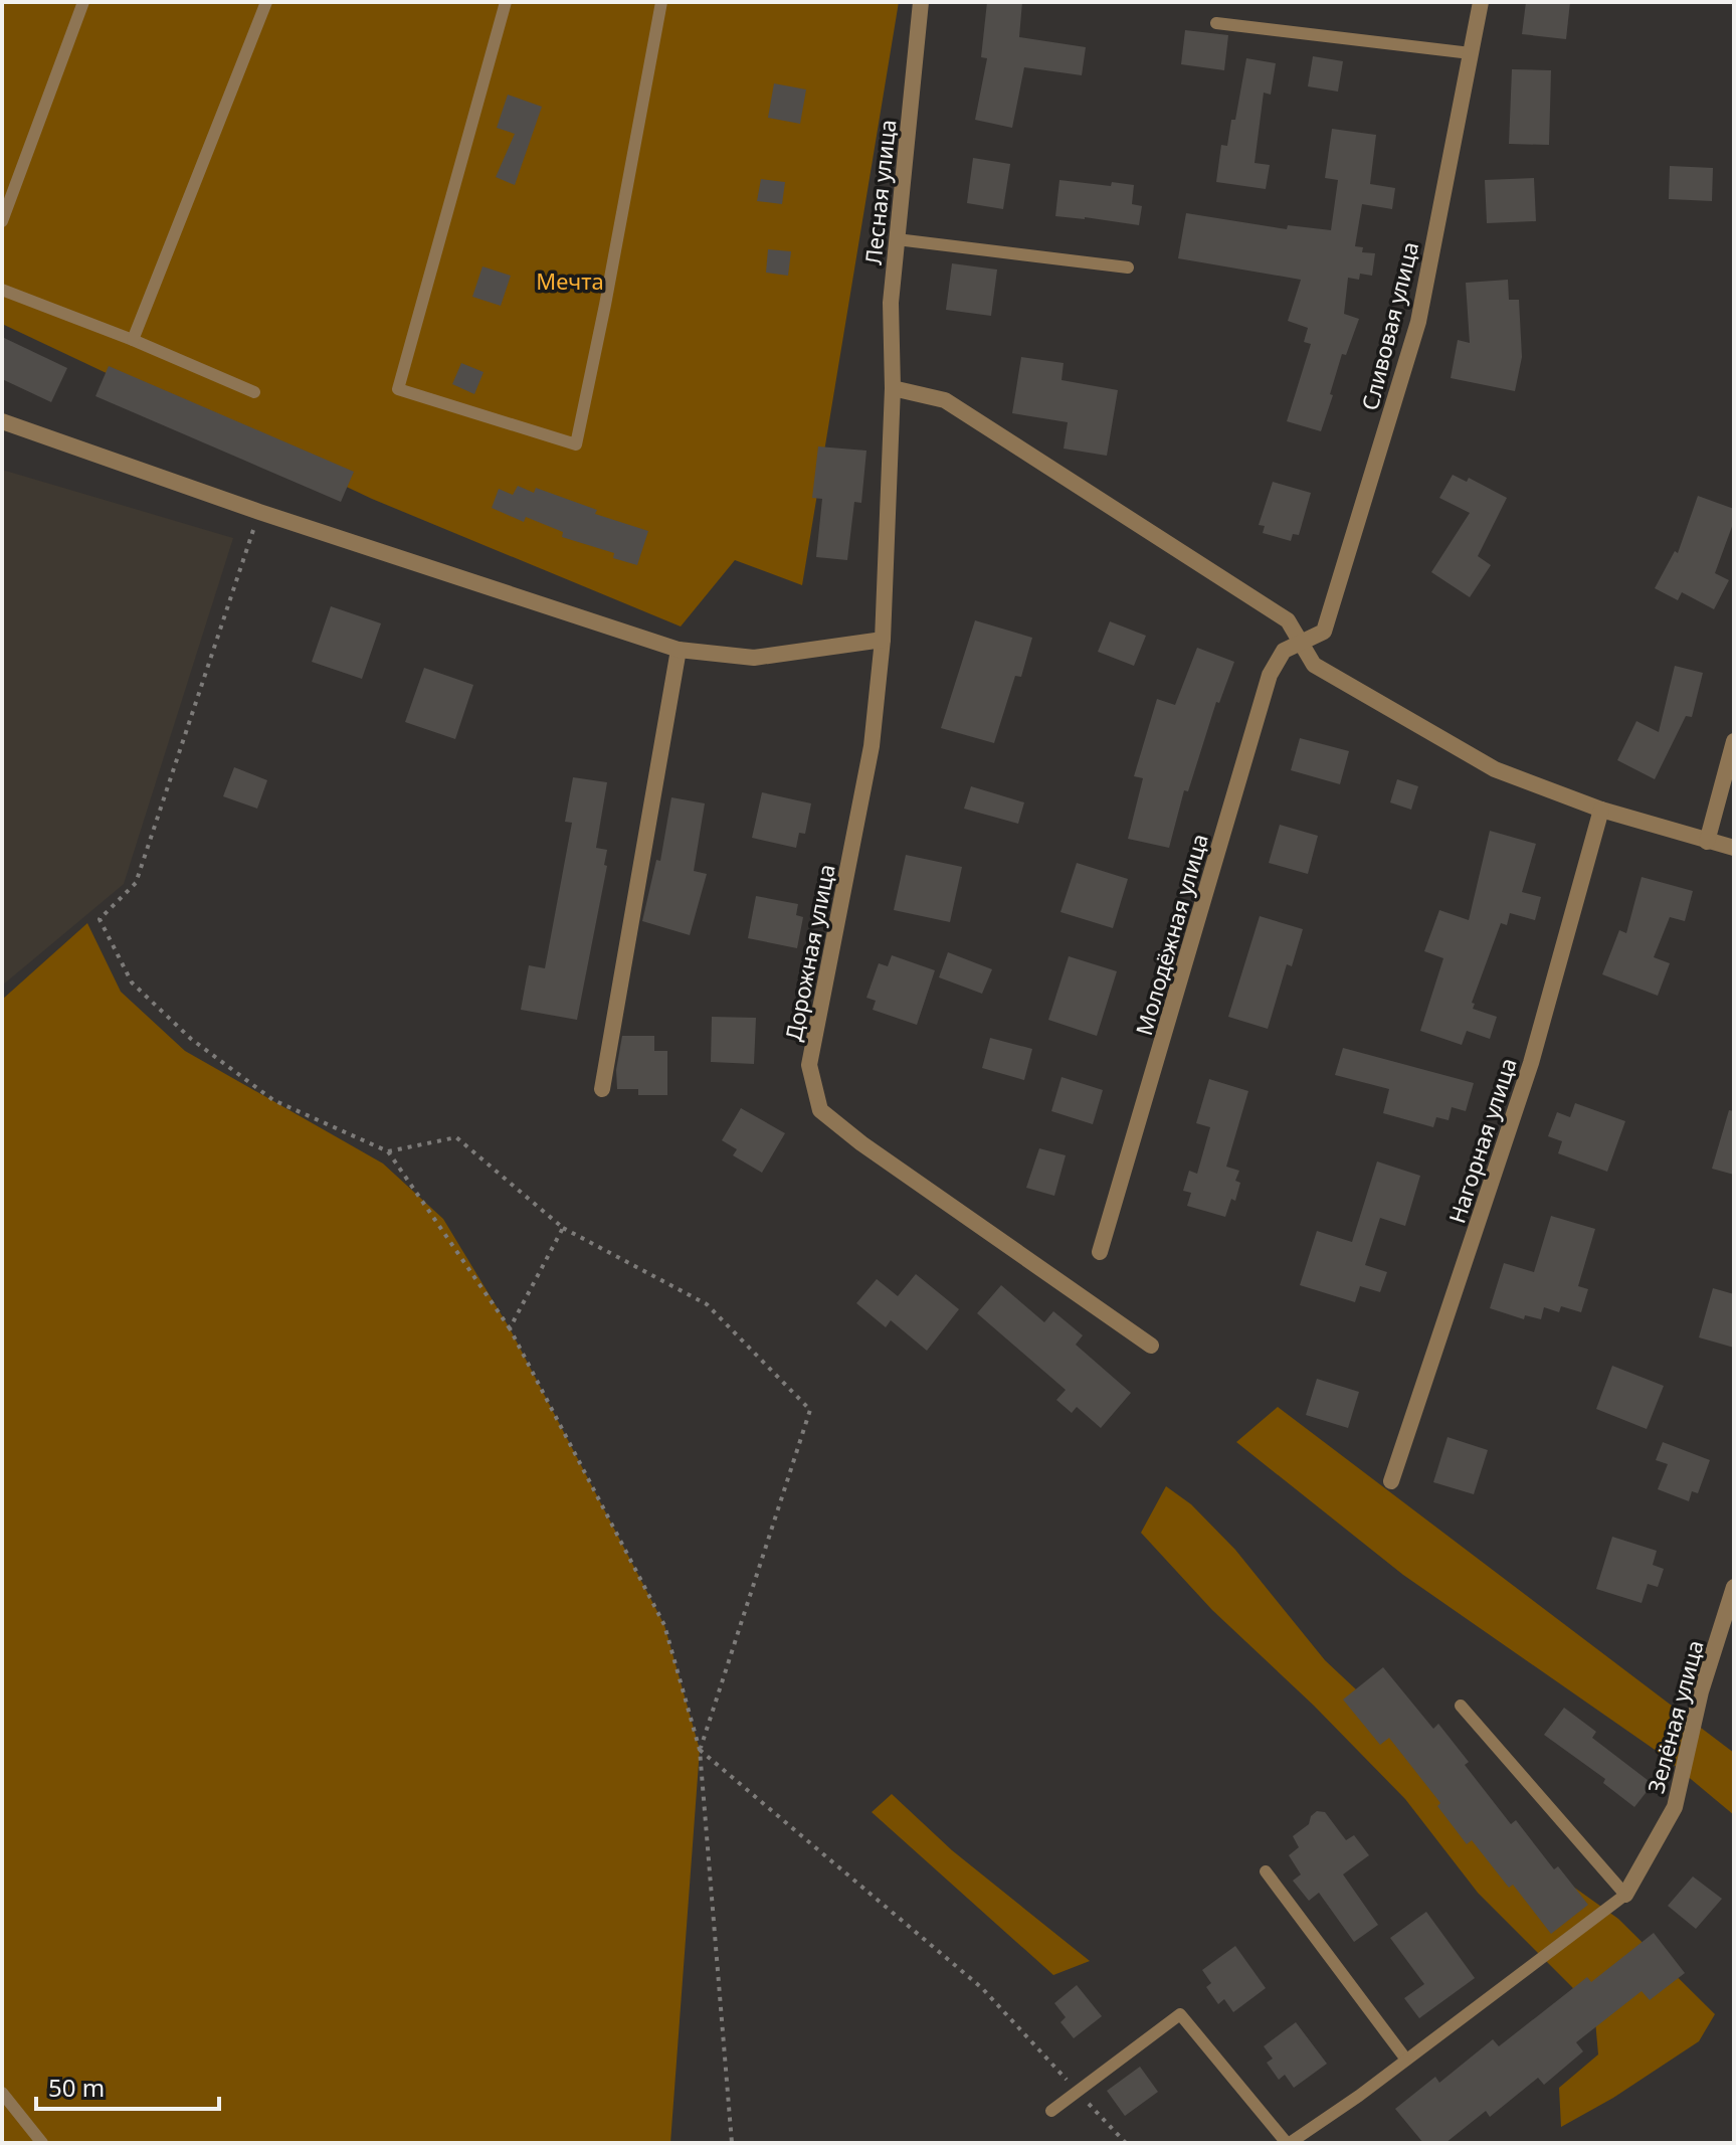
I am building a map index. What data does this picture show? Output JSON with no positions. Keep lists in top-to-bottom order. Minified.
{"streets":{"street":["Лесная улица","Сливовая улица","Молодёжная улица","Дорожная улица","Нагорная улица","Зелёная улица"]},"crossings":[["Лесная улица","Дорожная улица"],["Сливовая улица","Молодёжная улица"]],"parks":["Мечта"],"scale_bar":"50 m"}
